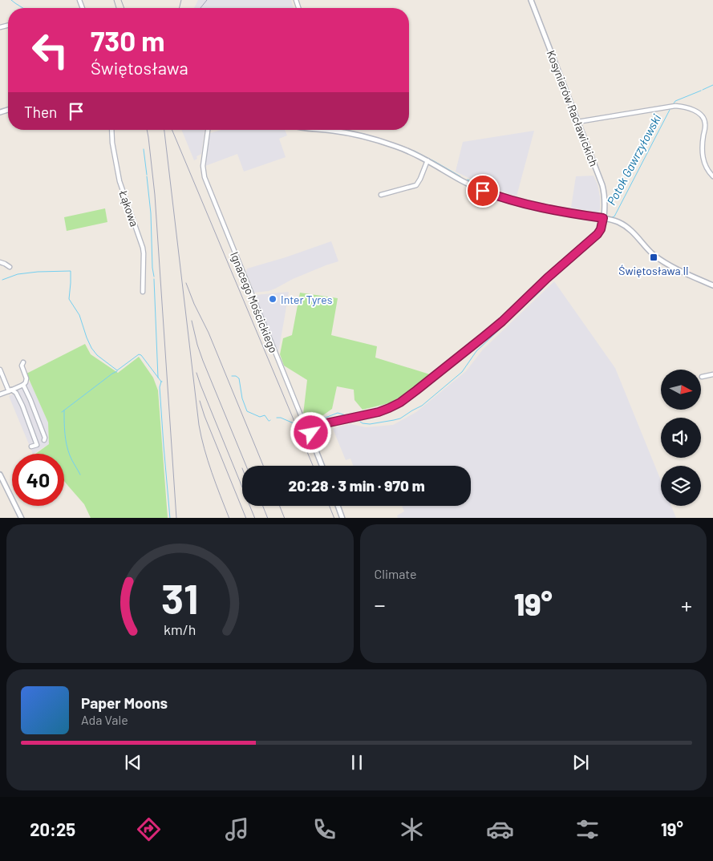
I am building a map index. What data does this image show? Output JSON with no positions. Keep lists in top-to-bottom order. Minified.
{"streets":{"street":["Kosynierów Racławickich","Łąkowa","Ignacego Mościckiego"]},"crossings":[["Kosynierów Racławickich","Ignacego Mościckiego"]],"water":["Potok Gawrzyłowski"],"places":{"transit":["Świętosława II"],"other":["Inter Tyres"]},"north":"right","page":{"turn":["730 m","Świętosława"],"then":"Then","limit":"40","trip":"20:28 · 3 min · 970 m","tile":"Climate","heat":["−","19°","+"],"song":["Paper Moons","Ada Vale"],"tabs":["20:25","19°"],"gauge":["31","km/h"]}}
